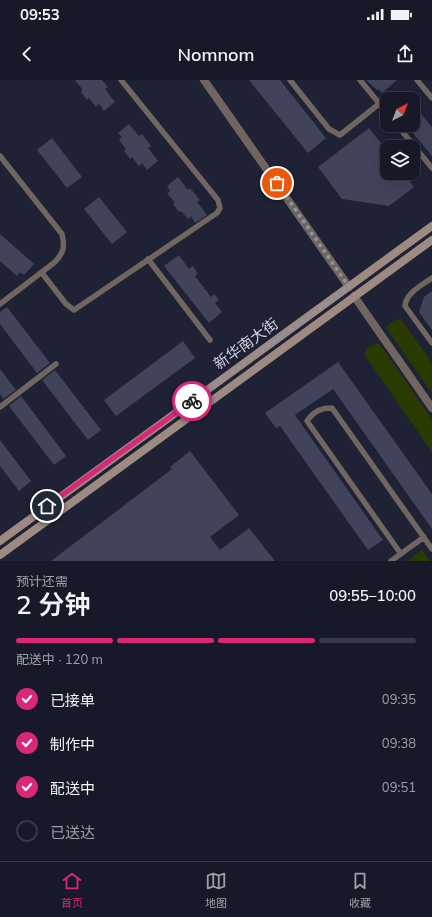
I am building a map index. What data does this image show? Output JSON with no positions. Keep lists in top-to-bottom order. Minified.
{"streets":{"main road":["新华南大街"]},"north":"top right","page":{"status":"09:53","header":"Nomnom","heading":["2 分钟","预计还需","09:55–10:00"],"bar":"配送中 · 120 m","list":[["已接单","09:35"],["制作中","09:38"],["配送中","09:51"],"已送达"],"tabs":["首页","地图","收藏"]}}
